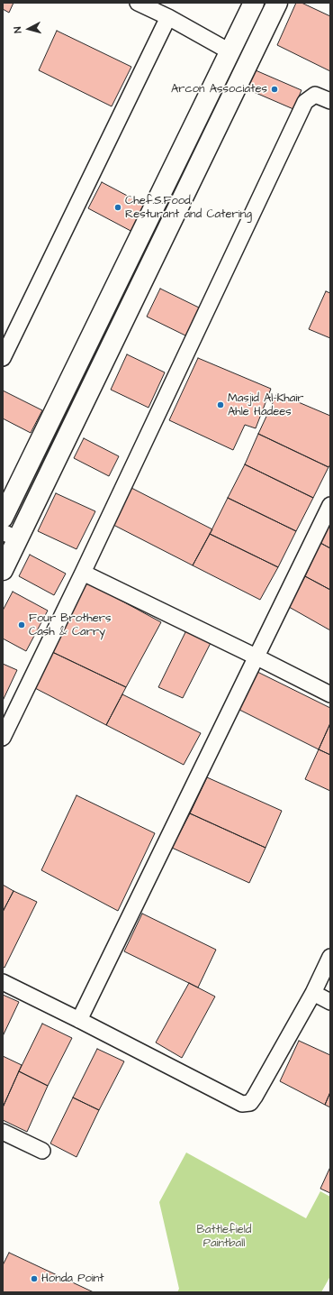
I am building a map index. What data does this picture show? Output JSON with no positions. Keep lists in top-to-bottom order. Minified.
{"parks":["Battlefield Paintball"],"places":["Arcon Associates","Chef.S.Food, Resturant and Catering","Masjid Al-Khair Ahle Hadees","Four Brothers Cash & Carry","Honda Point"],"north":"left"}
